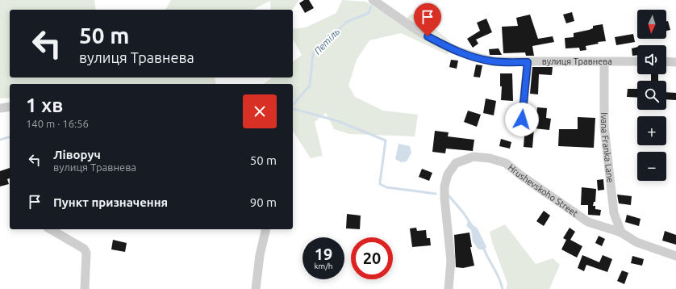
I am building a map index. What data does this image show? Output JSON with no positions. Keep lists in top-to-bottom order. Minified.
{"streets":{"street":["вулиця Травнева","Ivana Franka Lane","Hrushevskoho Street"]},"crossings":[["вулиця Травнева","Ivana Franka Lane"],["Ivana Franka Lane","Hrushevskoho Street"]],"water":["Петіль"],"north":"bottom","page":{"map_buttons":["+","−"],"turn":["50 m","вулиця Травнева"],"heading":["1 хв","140 m · 16:56"],"list":[{"name":"Ліворуч","note":"вулиця Травнева","value":"50 m"},{"name":"Пункт призначення","value":"90 m"}],"speed":"19 km/h","limit":"20"}}
